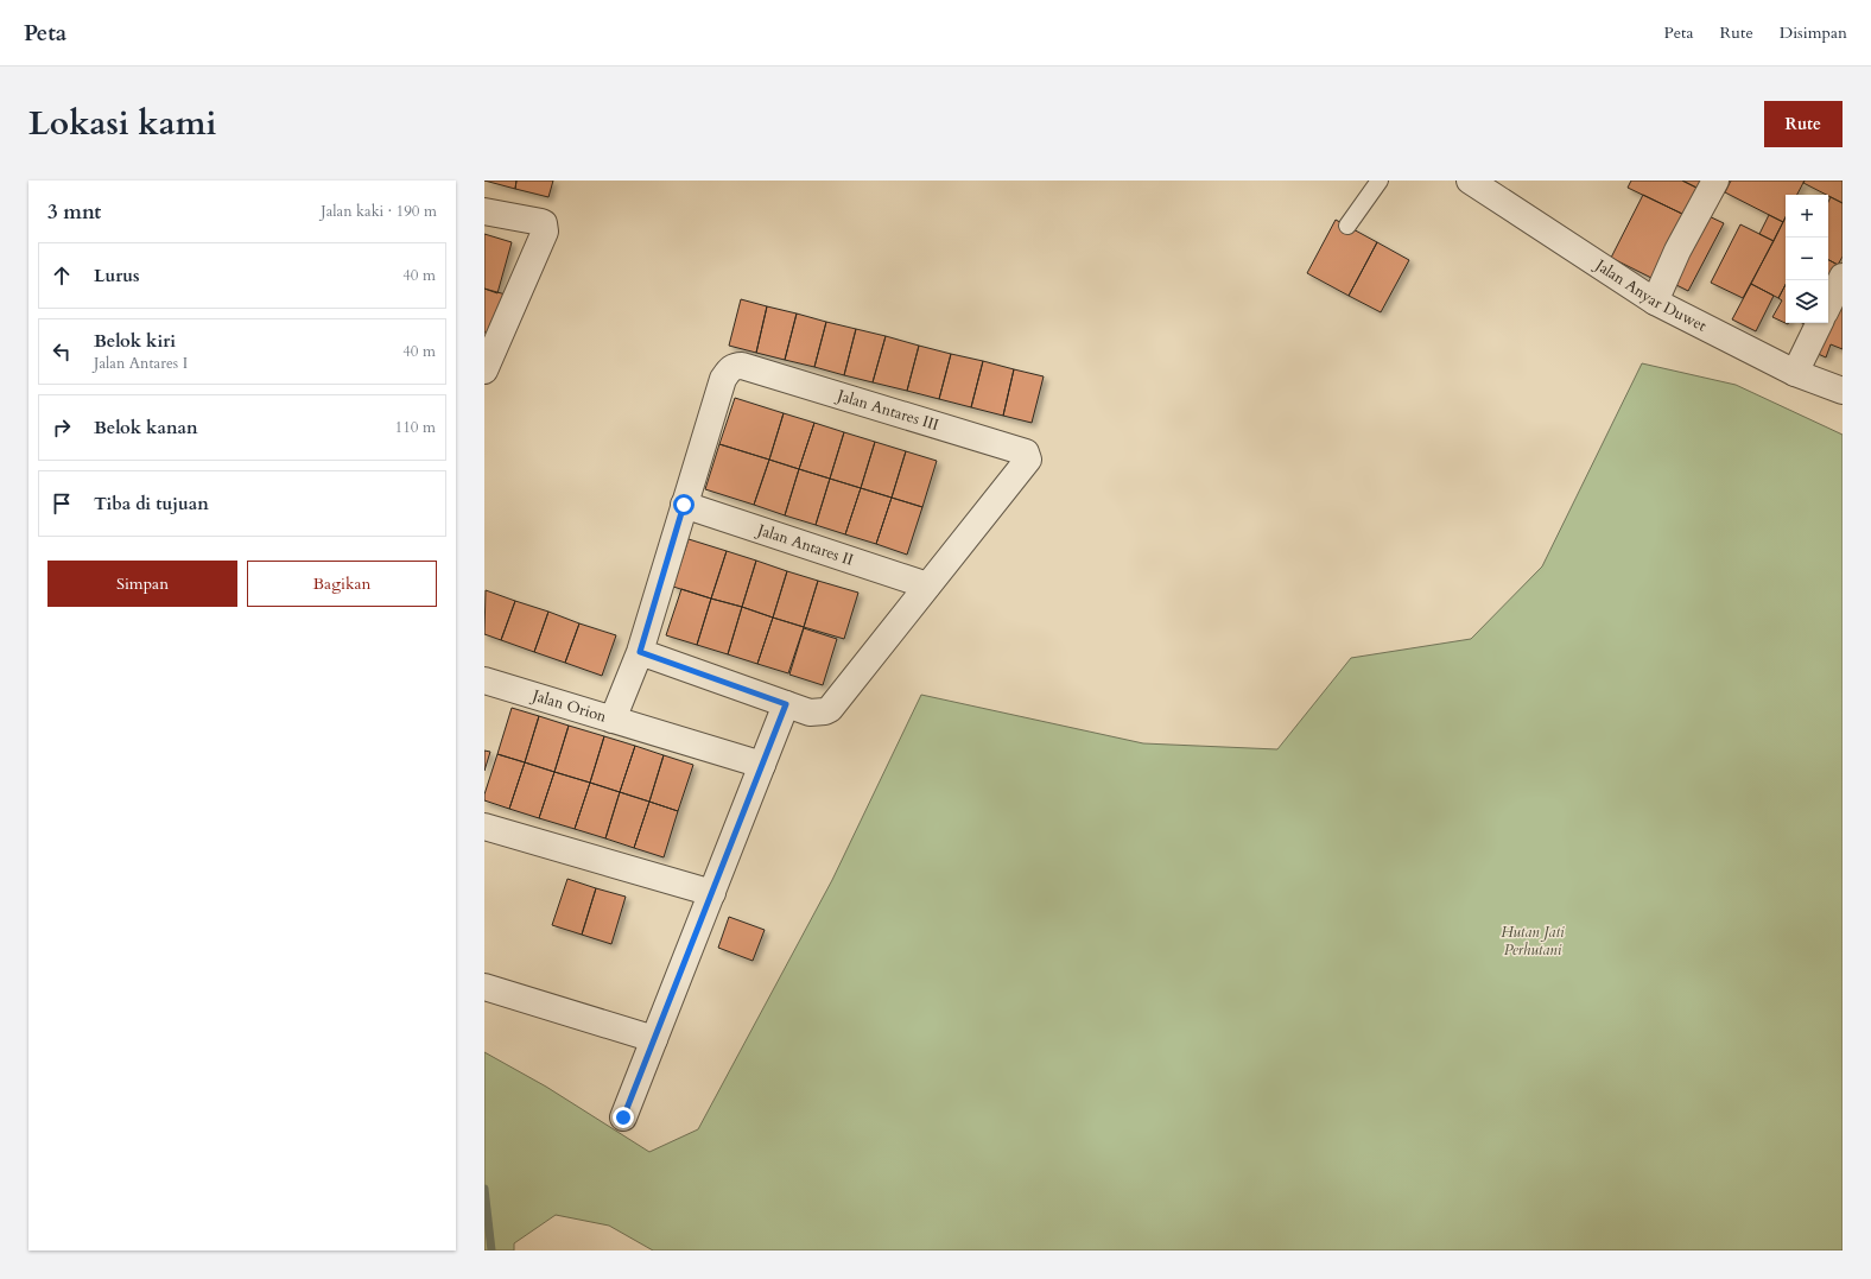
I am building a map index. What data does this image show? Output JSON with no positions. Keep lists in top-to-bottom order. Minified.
{"streets":{"street":["Jalan Anyar Duwet","Jalan Antares III","Jalan Antares II","Jalan Orion"]},"crossings":[["Jalan Antares III","Jalan Antares II"],["Jalan Antares III","Jalan Orion"],["Jalan Antares II","Jalan Orion"]],"parks":["Hutan Jati Perhutani"],"page":{"header":"Peta","nav":["Peta","Rute","Disimpan"],"title":"Lokasi kami","buttons":["Rute",["Simpan","Bagikan"]],"heading":["3 mnt","Jalan kaki · 190 m"],"map_buttons":["+","−"],"list":[["Lurus","40 m"],["Belok kiri","Jalan Antares I","40 m"],["Belok kanan","110 m"],"Tiba di tujuan"]}}
